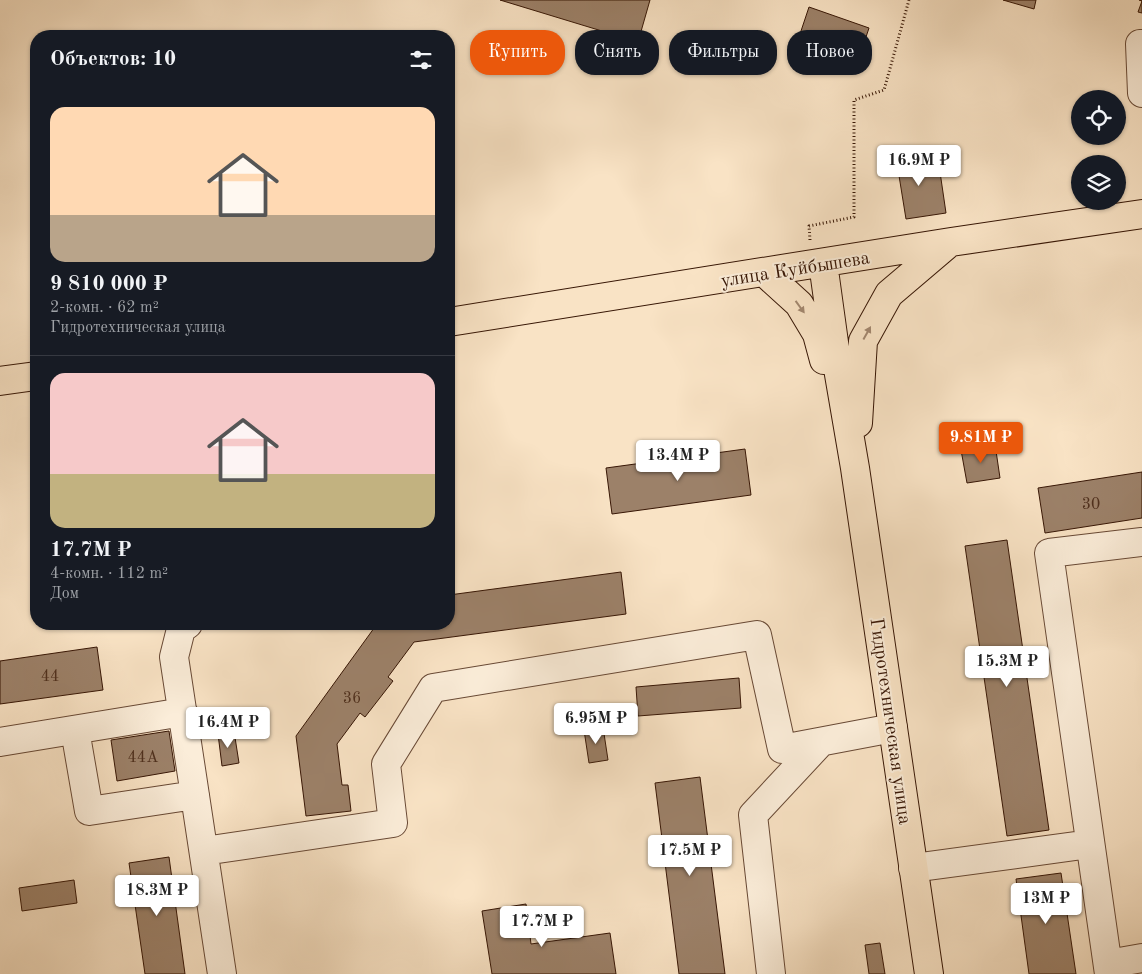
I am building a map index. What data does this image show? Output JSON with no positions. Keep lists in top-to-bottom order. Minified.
{"streets":{"main road":["улица Куйбышева","Гидротехническая улица"]},"house_numbers":["30","44","36","44А"],"page":{"chip":["Купить","Снять","Фильтры","Новое"],"heading":"Объектов: 10","list":[{"name":"9 810 000 ₽","note":"2-комн. · 62 m² · Гидротехническая улица"},{"name":"17.7M ₽","note":"4-комн. · 112 m² · Дом"}],"price":["16.9M ₽","9.81M ₽","13.4M ₽","15.3M ₽","6.95M ₽","16.4M ₽","17.5M ₽","18.3M ₽","13M ₽","17.7M ₽"]}}
